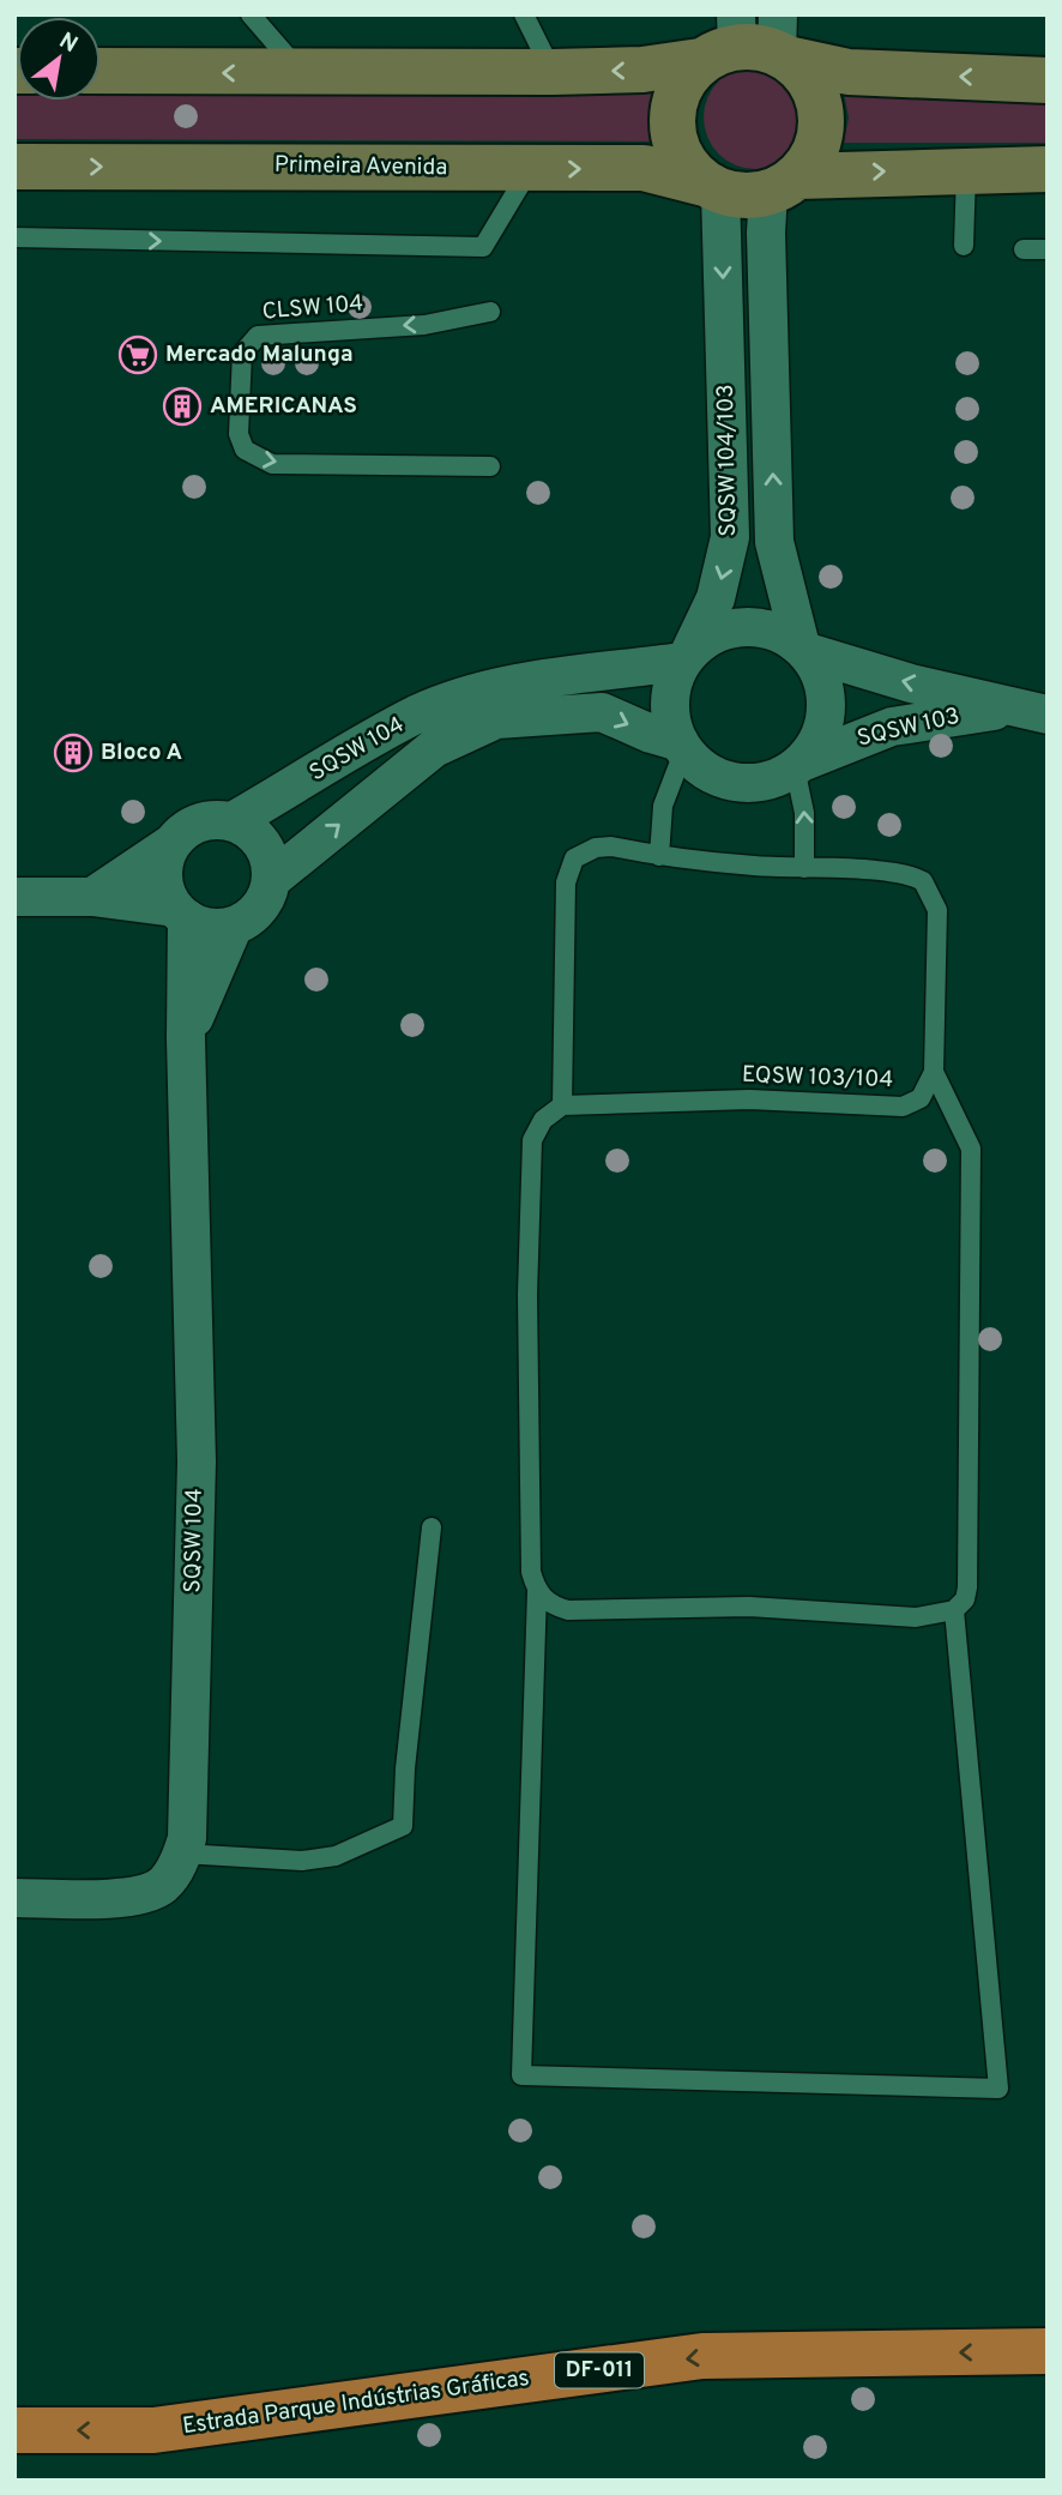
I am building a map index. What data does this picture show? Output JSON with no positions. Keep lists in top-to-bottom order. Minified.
{"streets":{"main road":["Primeira Avenida","DF-011","Estrada Parque Indústrias Gráficas"],"street":["SQSW 104/103","SQSW 103","SQSW 104"],"lane":["CLSW 104","EQSW 103/104"]},"crossings":[["Primeira Avenida","SQSW 104/103"],["SQSW 104/103","SQSW 103"],["SQSW 104/103","SQSW 104"],["SQSW 103","SQSW 104"]],"one_way":["SQSW 103","Estrada Parque Indústrias Gráficas"],"places":{"supermarket":["Mercado Malunga"],"building":["AMERICANAS","Bloco A"]},"north":"top right"}
